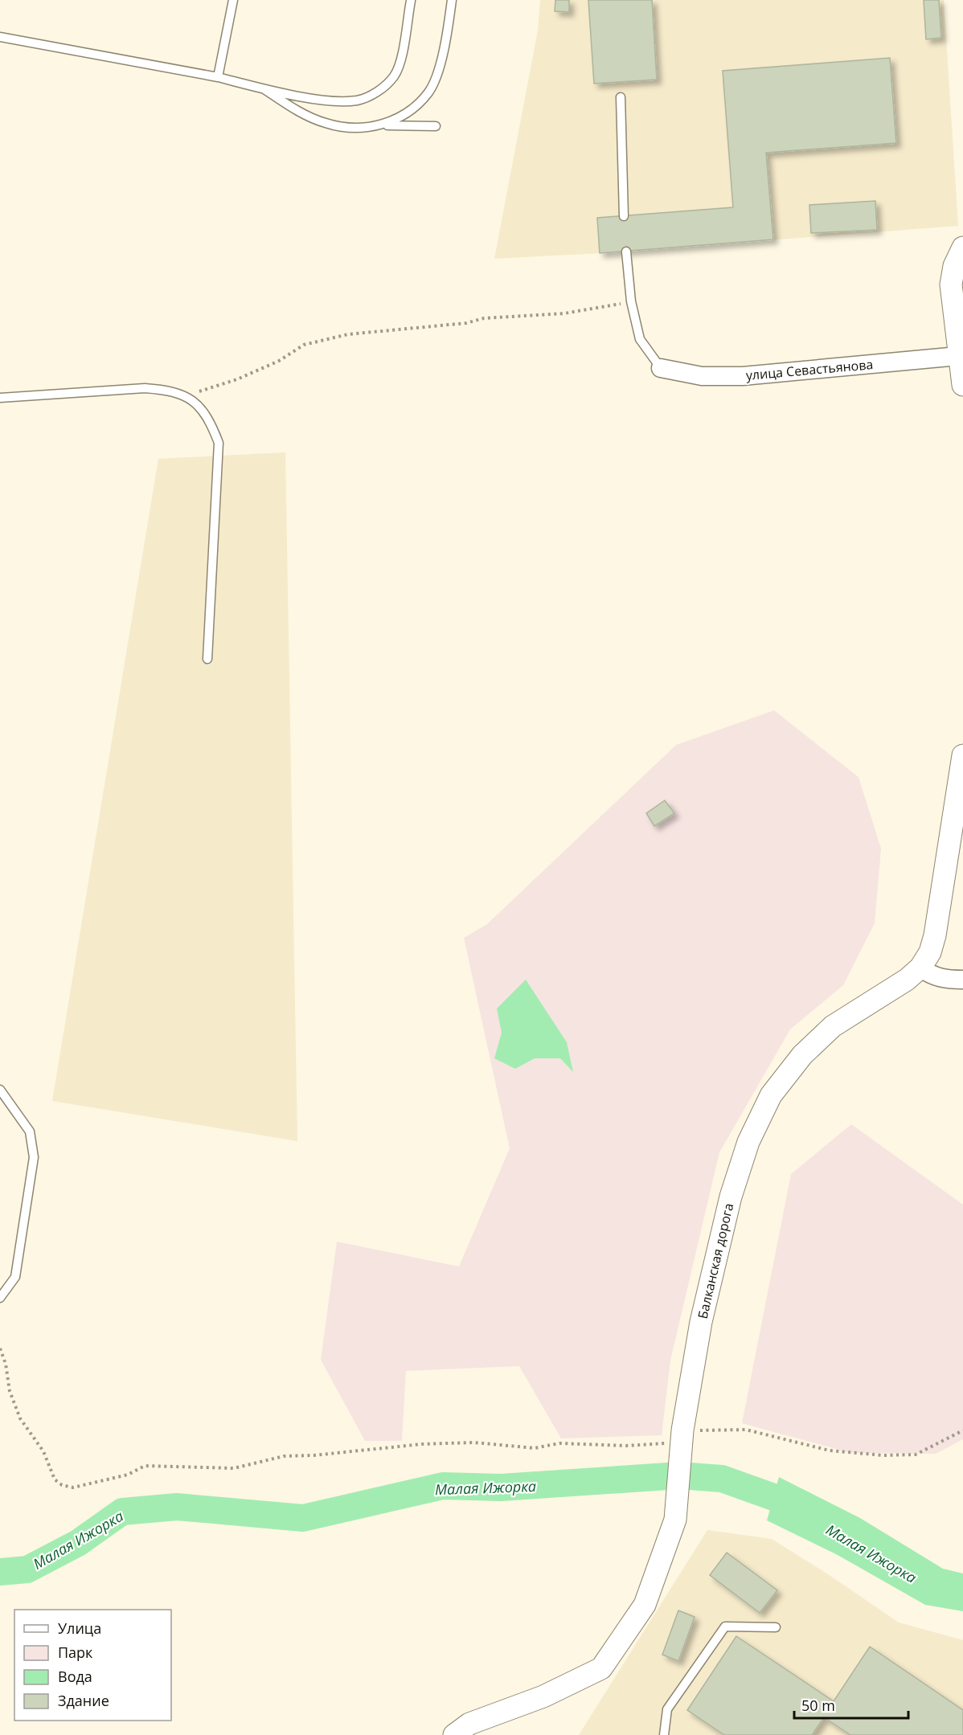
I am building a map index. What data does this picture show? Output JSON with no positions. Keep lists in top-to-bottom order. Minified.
{"streets":{"street":["улица Севастьянова","Балканская дорога"]},"water":["Малая Ижорка"],"legend":["Улица","Парк","Вода","Здание"],"scale_bar":"50 m"}
